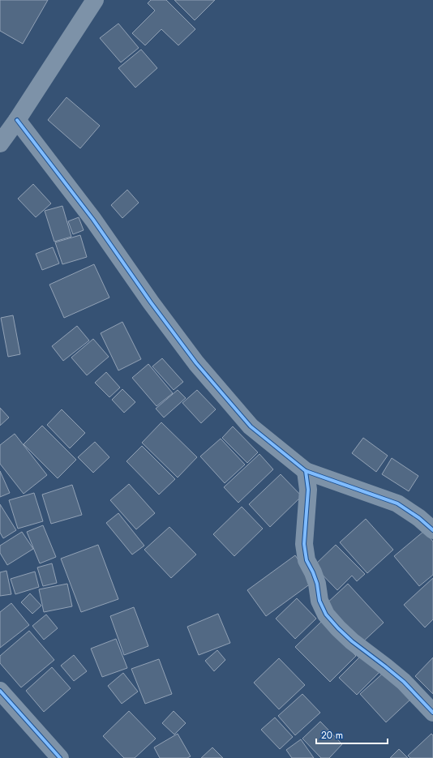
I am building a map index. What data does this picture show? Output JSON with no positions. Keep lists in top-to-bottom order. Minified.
{"scale_bar":"20 m"}
